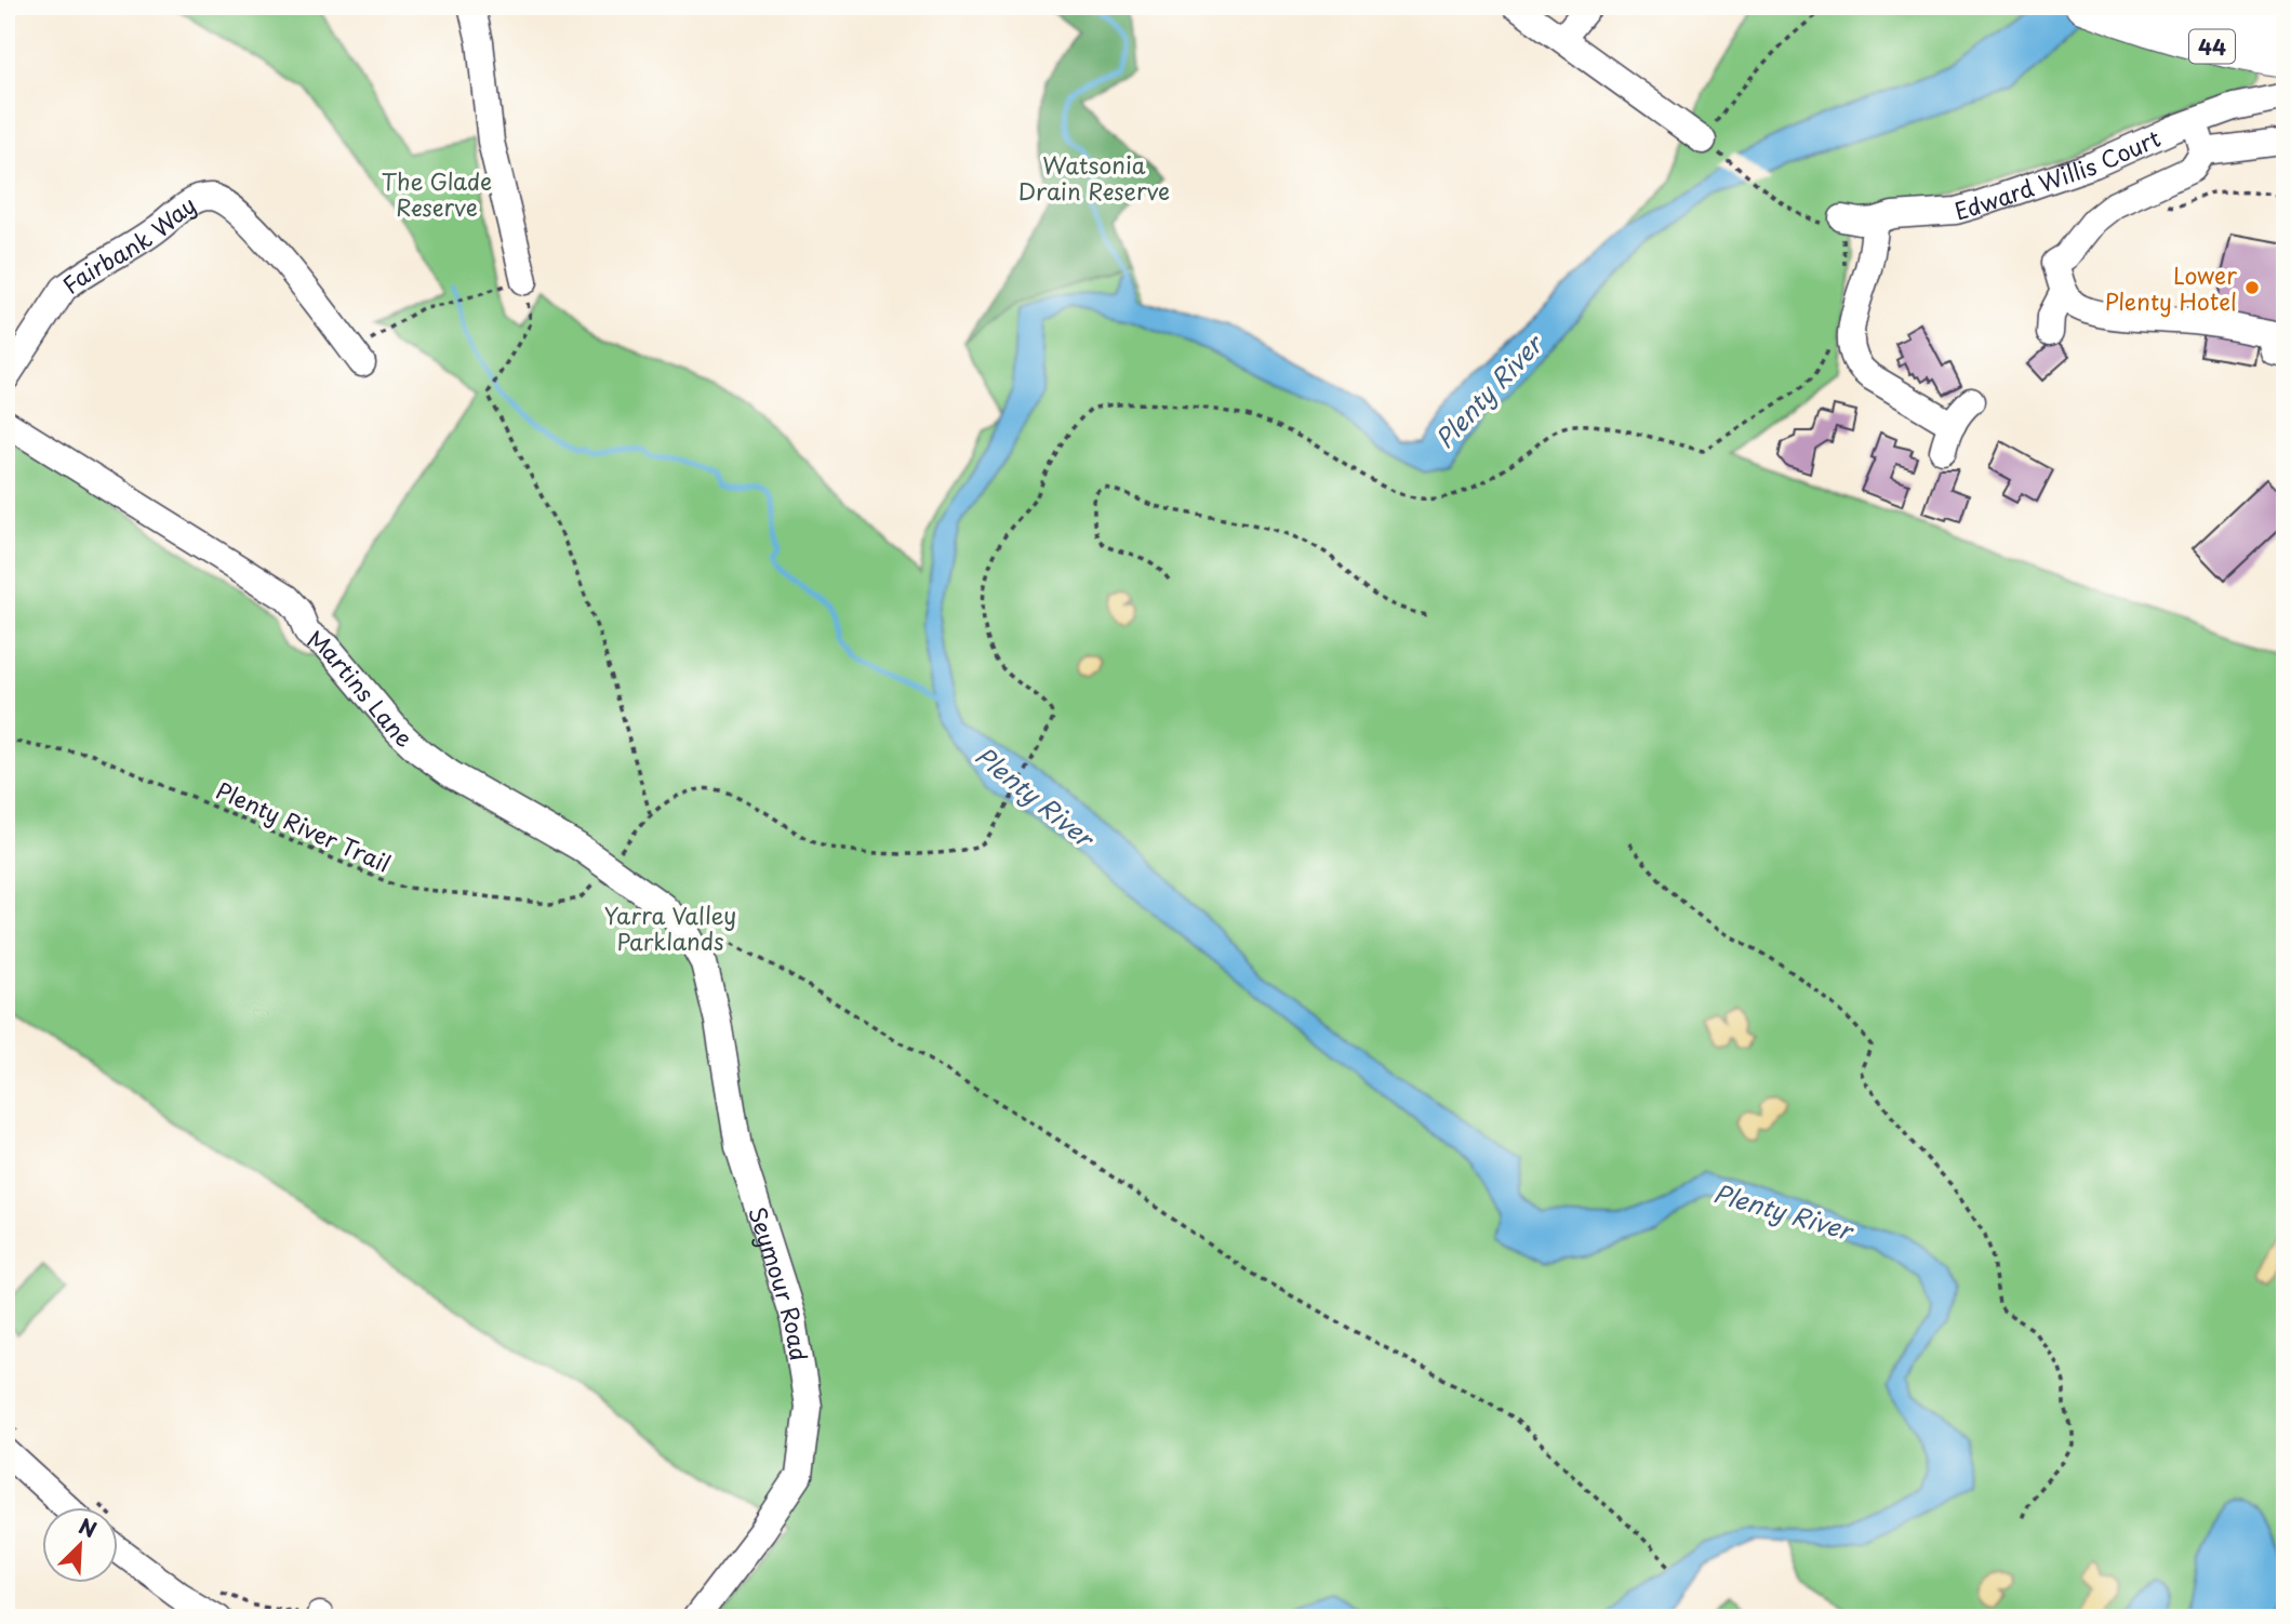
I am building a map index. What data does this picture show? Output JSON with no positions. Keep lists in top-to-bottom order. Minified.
{"streets":{"main road":["44"],"street":["Edward Willis Court","Fairbank Way","Martins Lane","Seymour Road"],"path":["Plenty River Trail"]},"crossings":[["44","Edward Willis Court"],["Martins Lane","Plenty River Trail"],["Martins Lane","Seymour Road"]],"water":["Plenty River"],"parks":["Watsonia Drain Reserve","The Glade Reserve","Yarra Valley Parklands"],"places":["Lower Plenty Hotel"],"north":"top right"}
